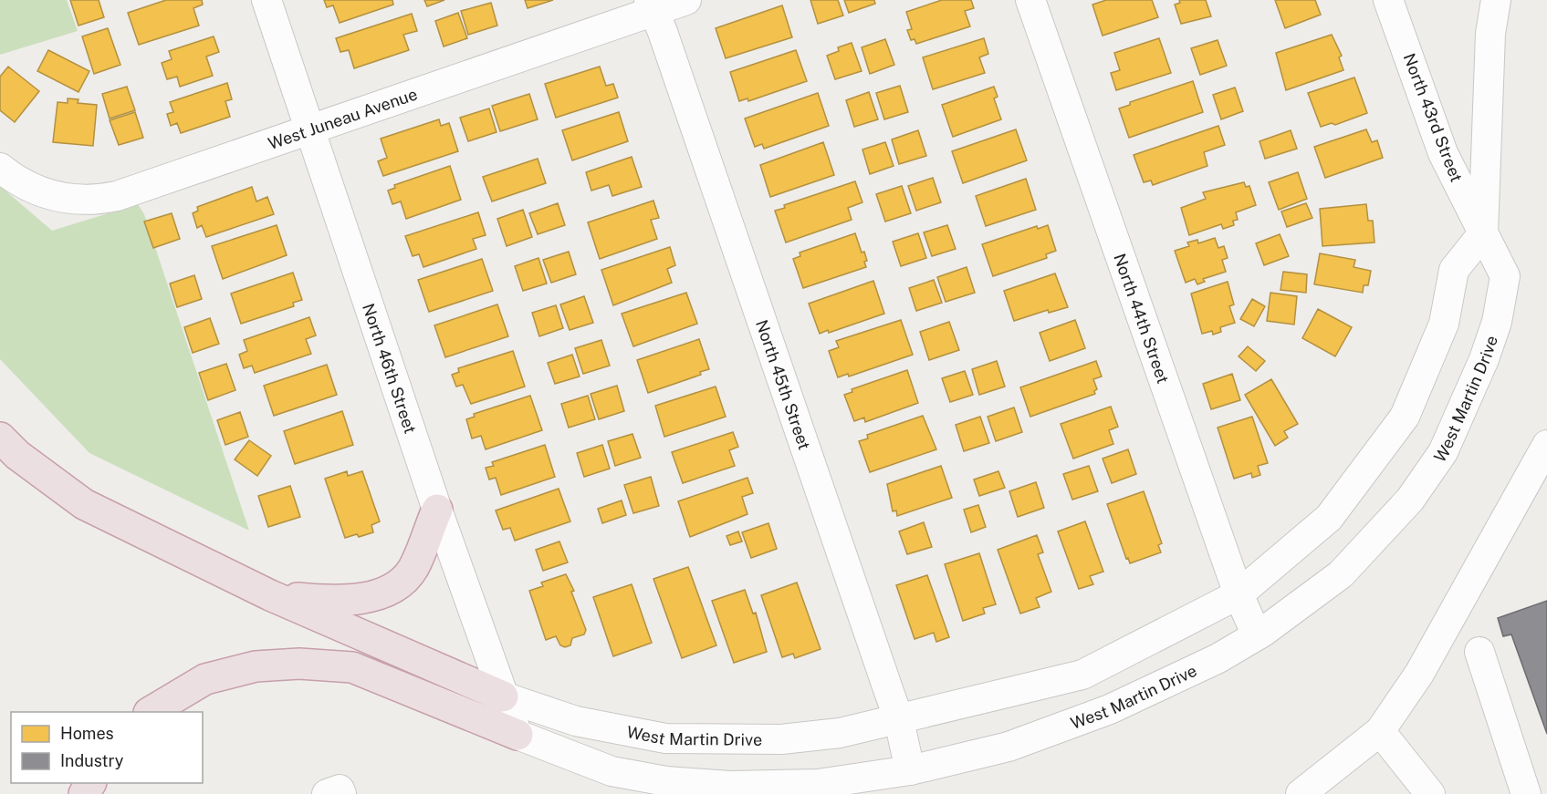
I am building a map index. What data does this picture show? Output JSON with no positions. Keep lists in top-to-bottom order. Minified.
{"streets":{"street":["West Juneau Avenue","North 43rd Street","North 44th Street","North 46th Street","North 45th Street","West Martin Drive"]},"crossings":[["West Juneau Avenue","North 46th Street"],["West Juneau Avenue","North 45th Street"],["North 43rd Street","West Martin Drive"],["North 44th Street","West Martin Drive"],["North 46th Street","West Martin Drive"],["North 45th Street","West Martin Drive"]],"legend":["Homes","Industry"]}
